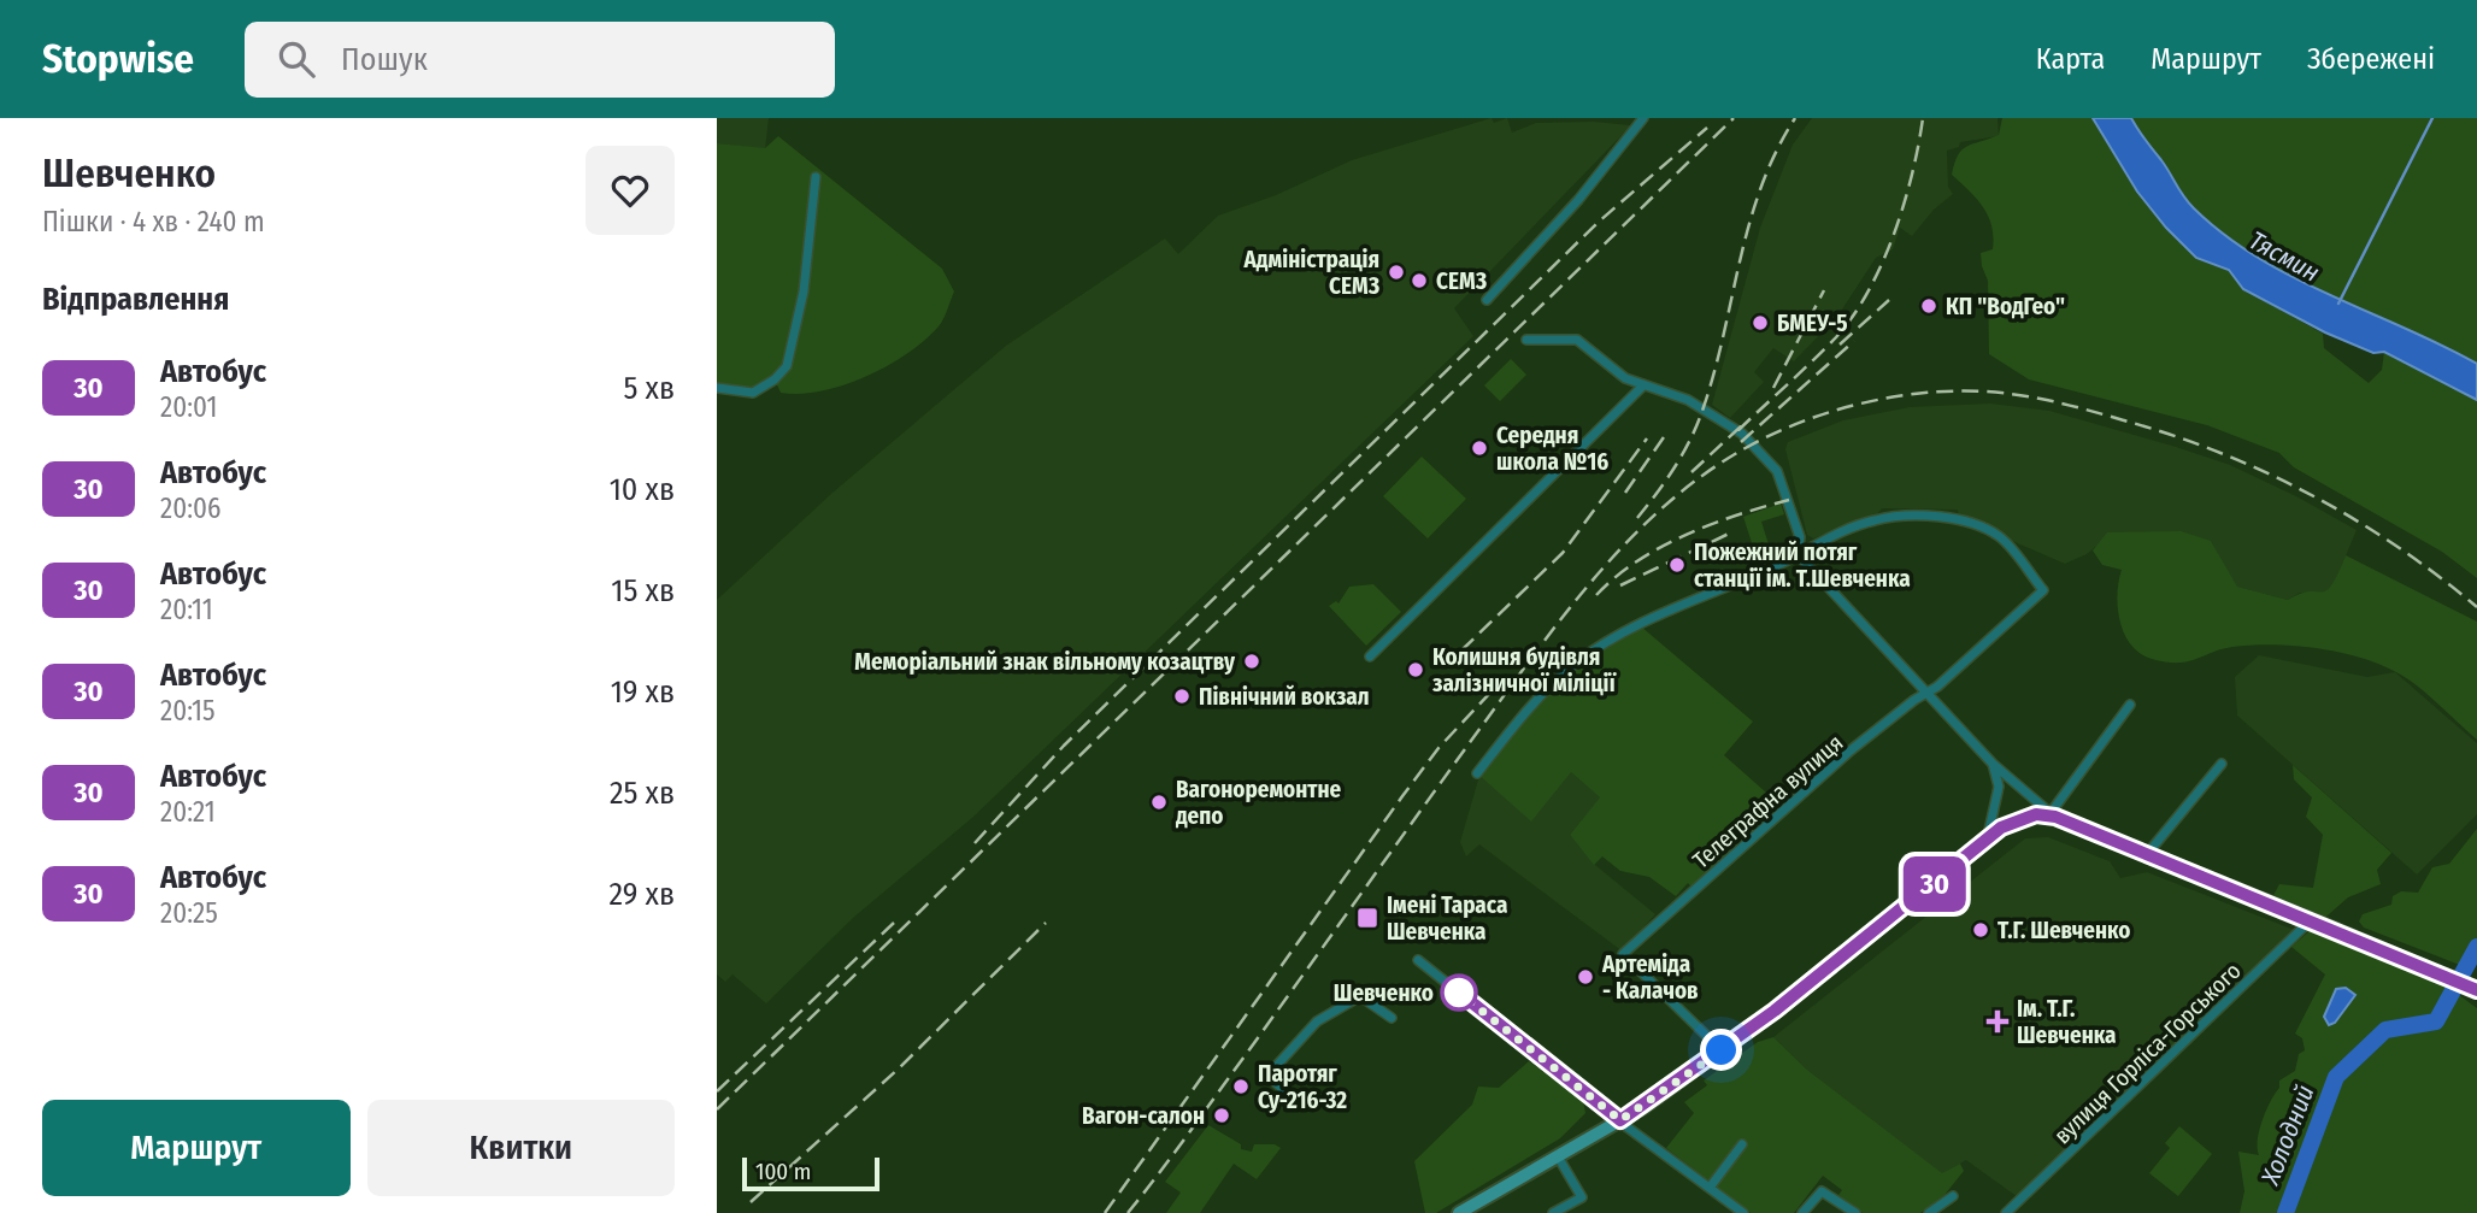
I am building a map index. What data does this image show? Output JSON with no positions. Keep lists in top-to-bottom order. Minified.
{"streets":{"street":["Телеграфна вулиця","вулиця Горліса-Горського"]},"water":["Тясмин","Холодний"],"places":{"other":["Адміністрація СЕМЗ","СЕМЗ","КП \"ВодГео\"","БМЕУ-5","Середня школа №16","Пожежний потяг станції ім. Т.Шевченка","Меморіальний знак вільному козацтву","Колишня будівля залізничної міліції","Північний вокзал","Вагоноремонтне депо","Т.Г. Шевченко","Артеміда - Калачов","Шевченко","Паротяг Су-216-32","Вагон-салон"],"transit":["Імені Тараса Шевченка"],"health":["Ім. Т.Г. Шевченка"]},"lines":["bus line 30"],"scale_bar":"100 m","page":{"header":"Stopwise","search":"Пошук","nav":["Карта","Маршрут","Збережені"],"heading":[["Шевченко","Пішки · 4 хв · 240 m"],"Відправлення"],"on_map":"30","list":[{"mark":"30","name":"Автобус","note":"20:01","value":"5 хв"},{"mark":"30","name":"Автобус","note":"20:06","value":"10 хв"},{"mark":"30","name":"Автобус","note":"20:11","value":"15 хв"},{"mark":"30","name":"Автобус","note":"20:15","value":"19 хв"},{"mark":"30","name":"Автобус","note":"20:21","value":"25 хв"},{"mark":"30","name":"Автобус","note":"20:25","value":"29 хв"}],"buttons":["Маршрут","Квитки"],"scale":"100 m"}}
